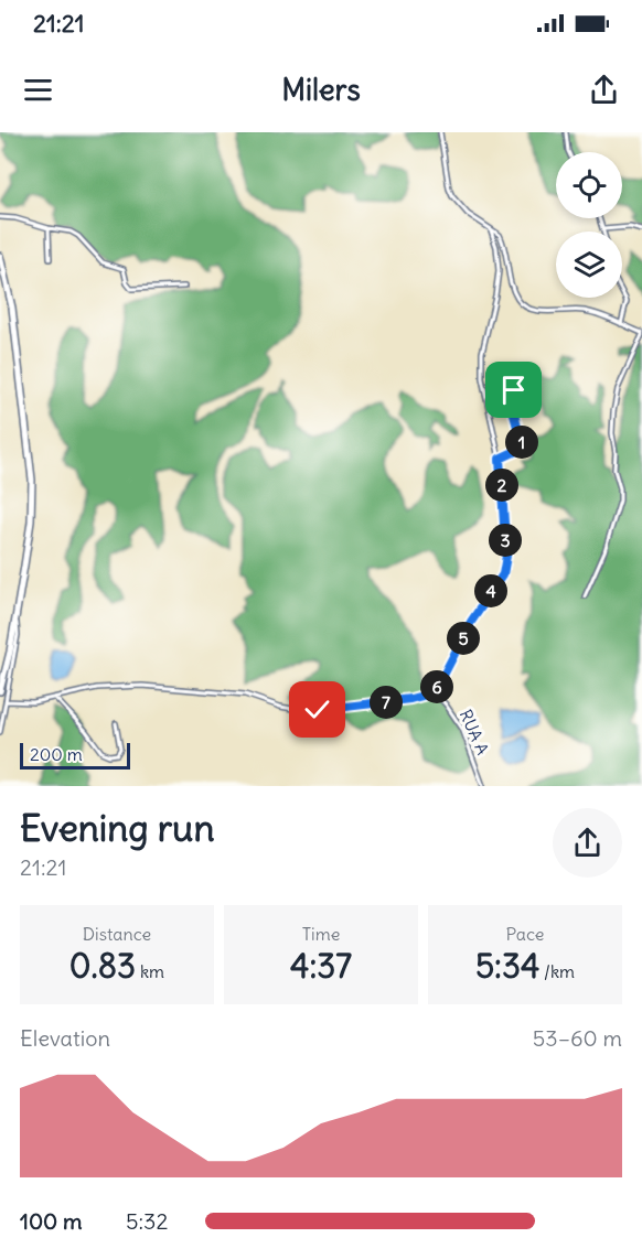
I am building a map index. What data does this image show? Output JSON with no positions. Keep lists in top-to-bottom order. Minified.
{"streets":{"street":["RUA A"]},"scale_bar":"200 m","page":{"status":"21:21","header":"Milers","pins":["1","2","3","4","5","6","7"],"scale":"200 m","heading":["Evening run","21:21"],"stats":[["Distance","0.83 km"],["Time","4:37"],["Pace","5:34 /km"]],"chart":["Elevation","53–60 m"],"list":[{"name":"100 m","note":"5:32"}]}}
